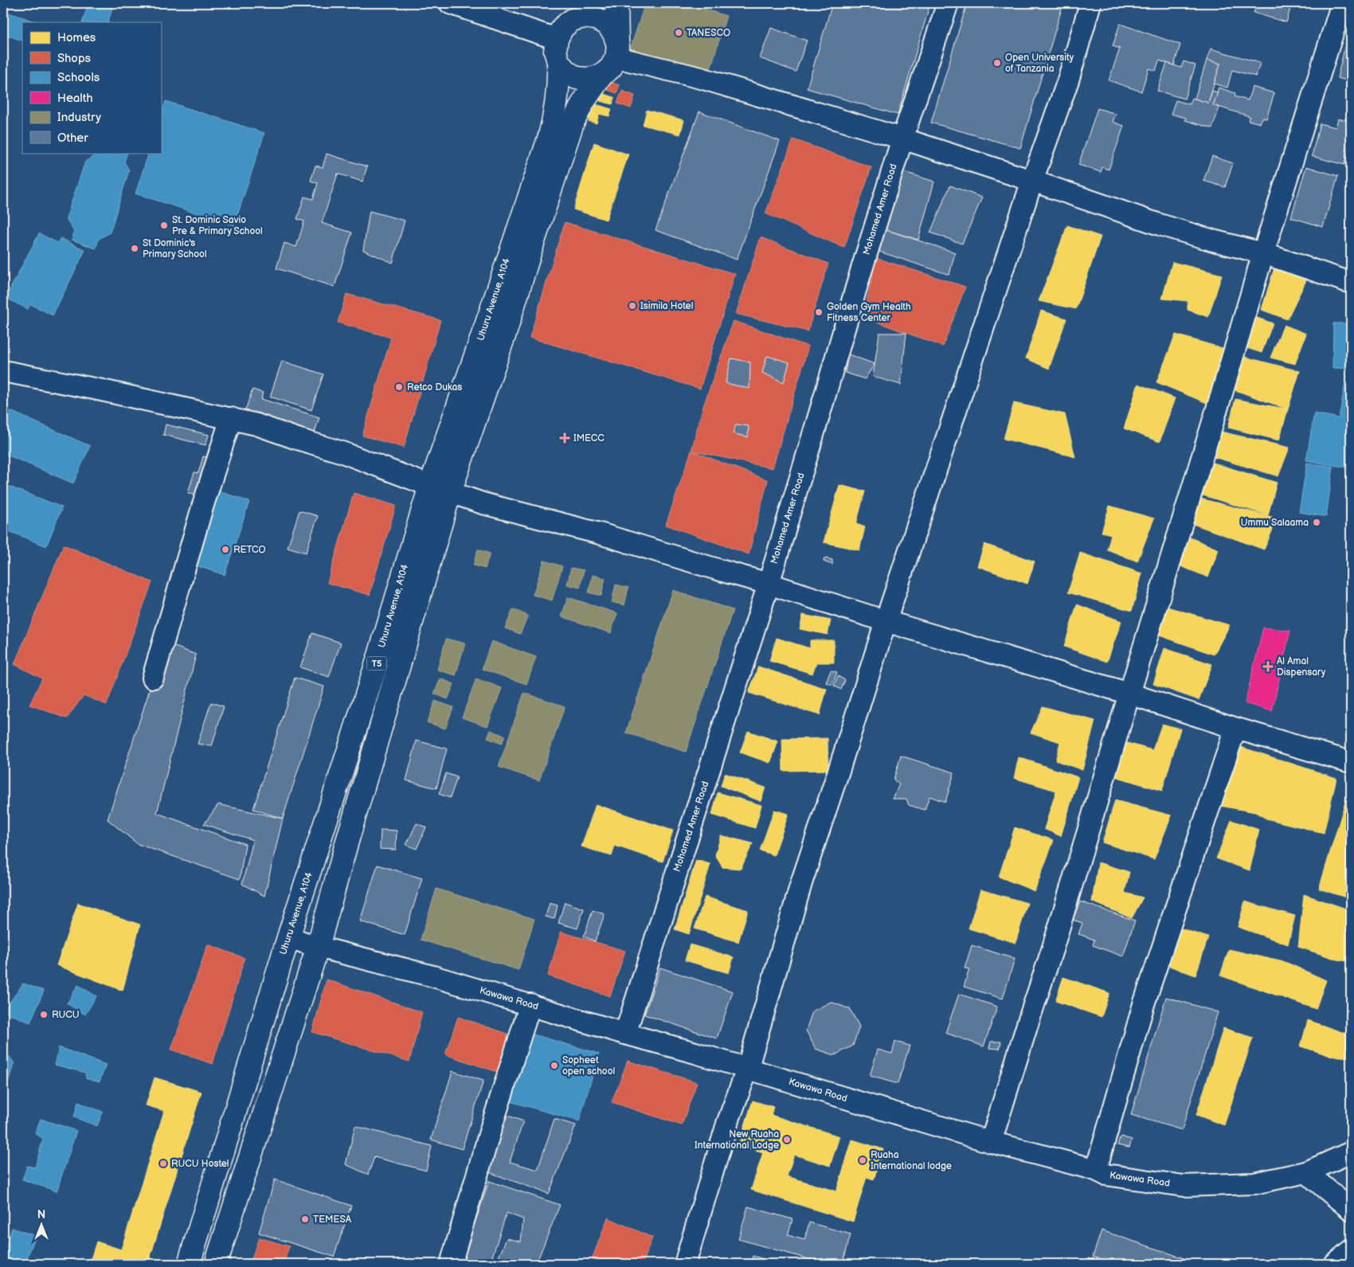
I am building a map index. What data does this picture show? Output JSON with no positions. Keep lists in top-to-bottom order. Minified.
{"streets":{"highway":["Uhuru Avenue, A104","T5"],"street":["Mohamed Amer Road","Kawawa Road"]},"crossings":[["Mohamed Amer Road","Kawawa Road"],["Uhuru Avenue, A104","Kawawa Road"]],"places":{"other":["TANESCO","Open University of Tanzania","St. Dominic Savio Pre & Primary School","St Dominic's Primary School","Isimila Hotel","Golden Gym Health Fitness Center","Retco Dukas","Ummu Salaama","RETCO","RUCU","Sopheet open school","New Ruaha International Lodge","Ruaha International lodge","RUCU Hostel","TEMESA"],"health":["IMECC","Al Amal Dispensary"]},"legend":["Homes","Shops","Schools","Health","Industry","Other"],"north":"top"}
